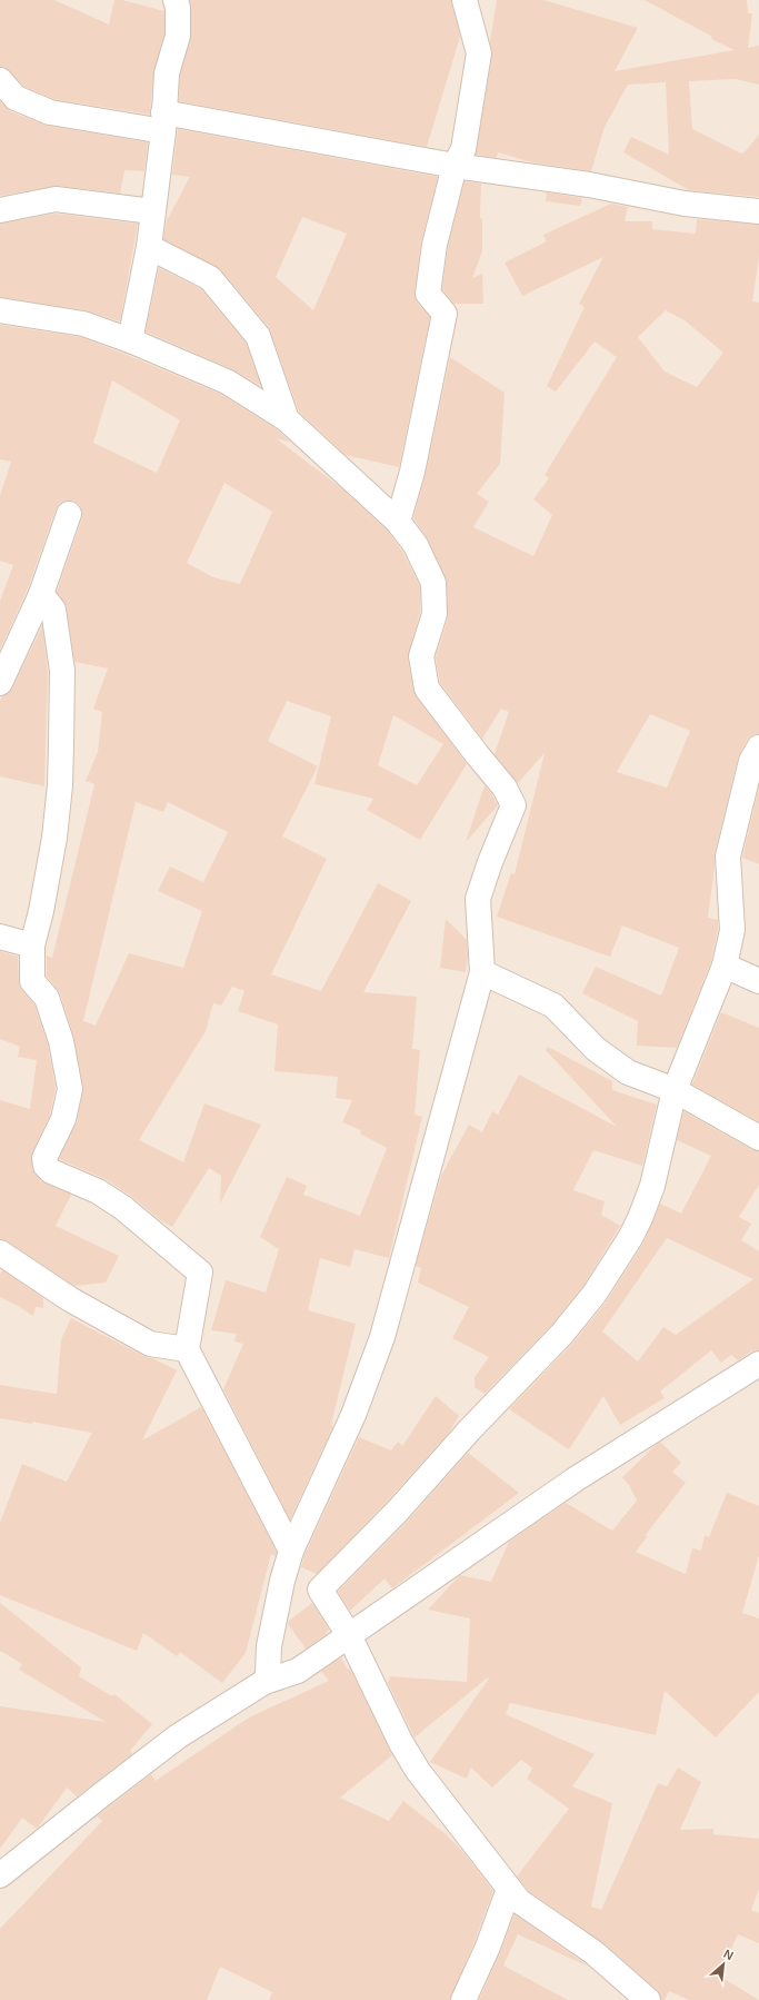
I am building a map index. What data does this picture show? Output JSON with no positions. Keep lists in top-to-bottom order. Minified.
{"north":"top right"}
